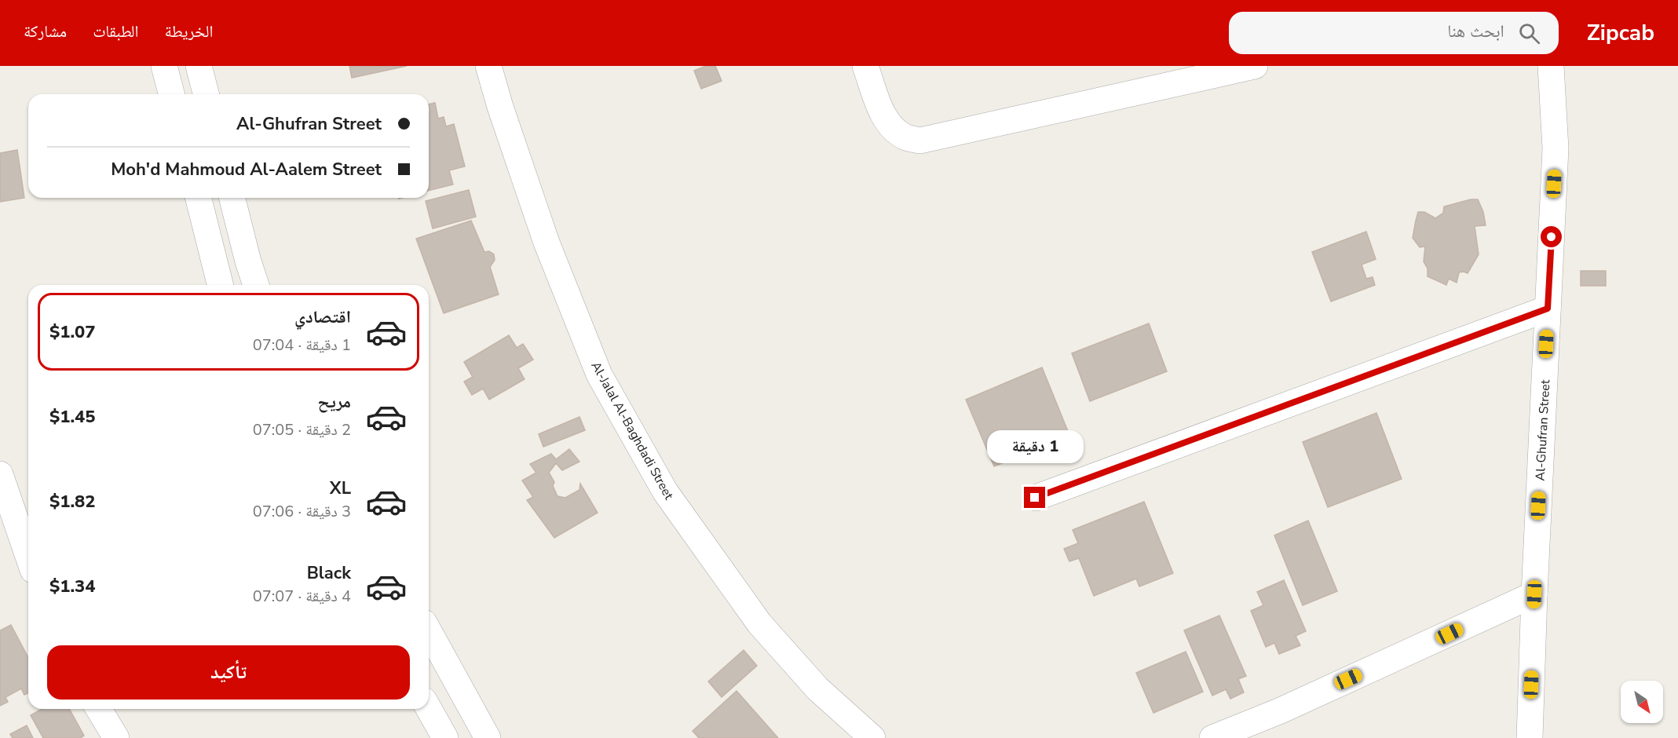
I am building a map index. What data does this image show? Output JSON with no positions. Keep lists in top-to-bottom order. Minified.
{"streets":{"street":["Al-Jalal Al-Baghdadi Street","Al-Ghufran Street"]},"north":"bottom right","page":{"header":"Zipcab","search":"ابحث هنا","nav":["الخريطة","الطبقات","مشاركة"],"banner":["Al-Ghufran Street","Moh'd Mahmoud Al-Aalem Street"],"list":[{"name":"اقتصادي","note":"1 دقيقة · 07:04","value":"$1.07"},{"name":"مريح","note":"2 دقيقة · 07:05","value":"$1.45"},{"name":"XL","note":"3 دقيقة · 07:06","value":"$1.82"},{"name":"Black","note":"4 دقيقة · 07:07","value":"$1.34"}],"bubble":"1 دقيقة","buttons":"تأكيد"}}
